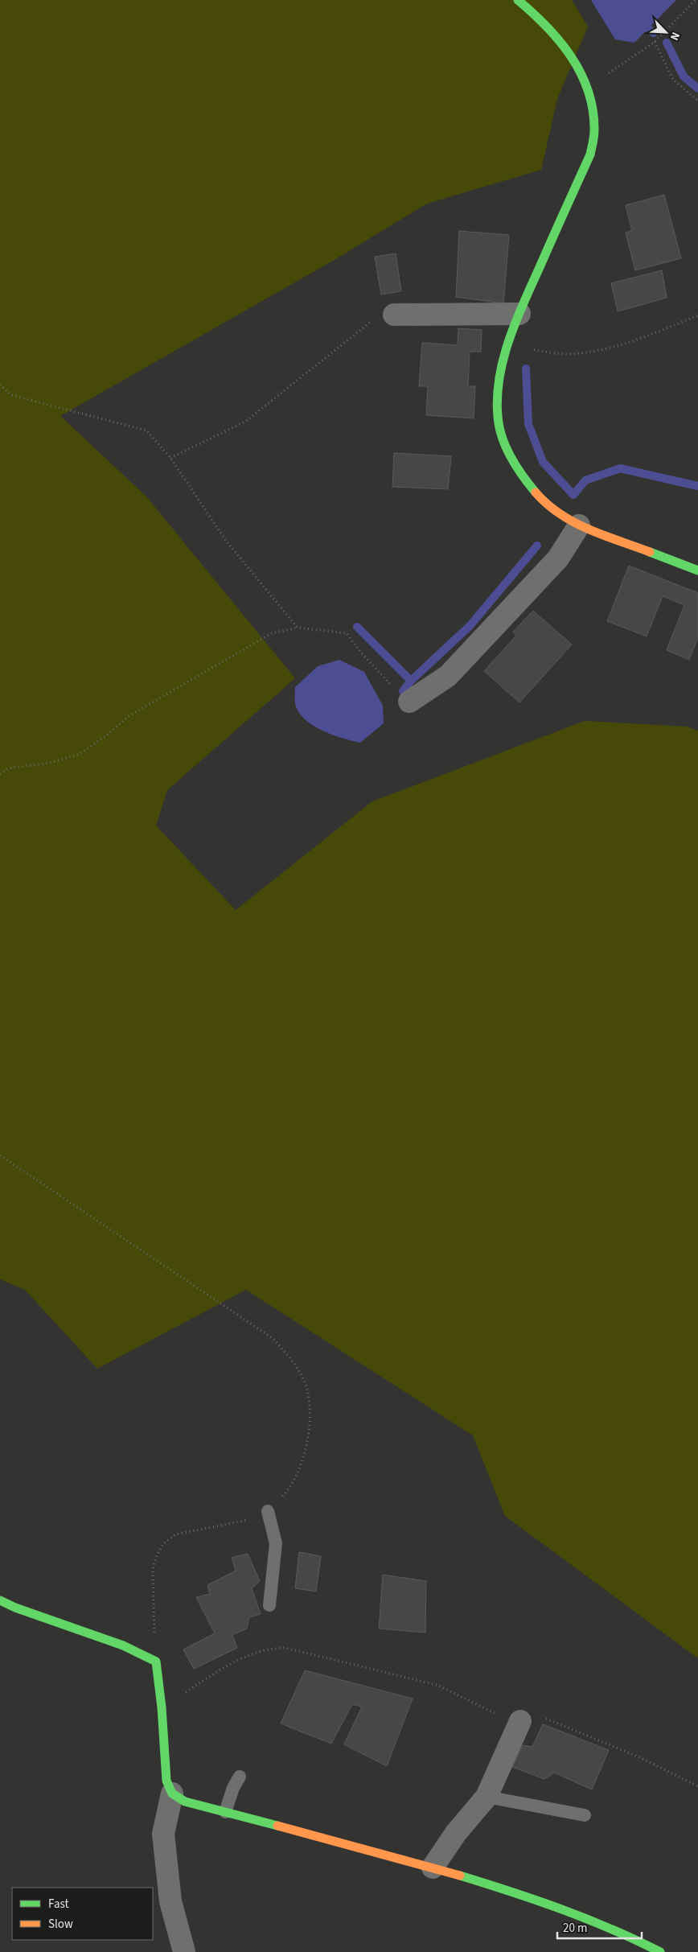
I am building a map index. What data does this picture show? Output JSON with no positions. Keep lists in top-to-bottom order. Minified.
{"legend":["Fast","Slow"],"scale_bar":"20 m","north":"bottom right"}
